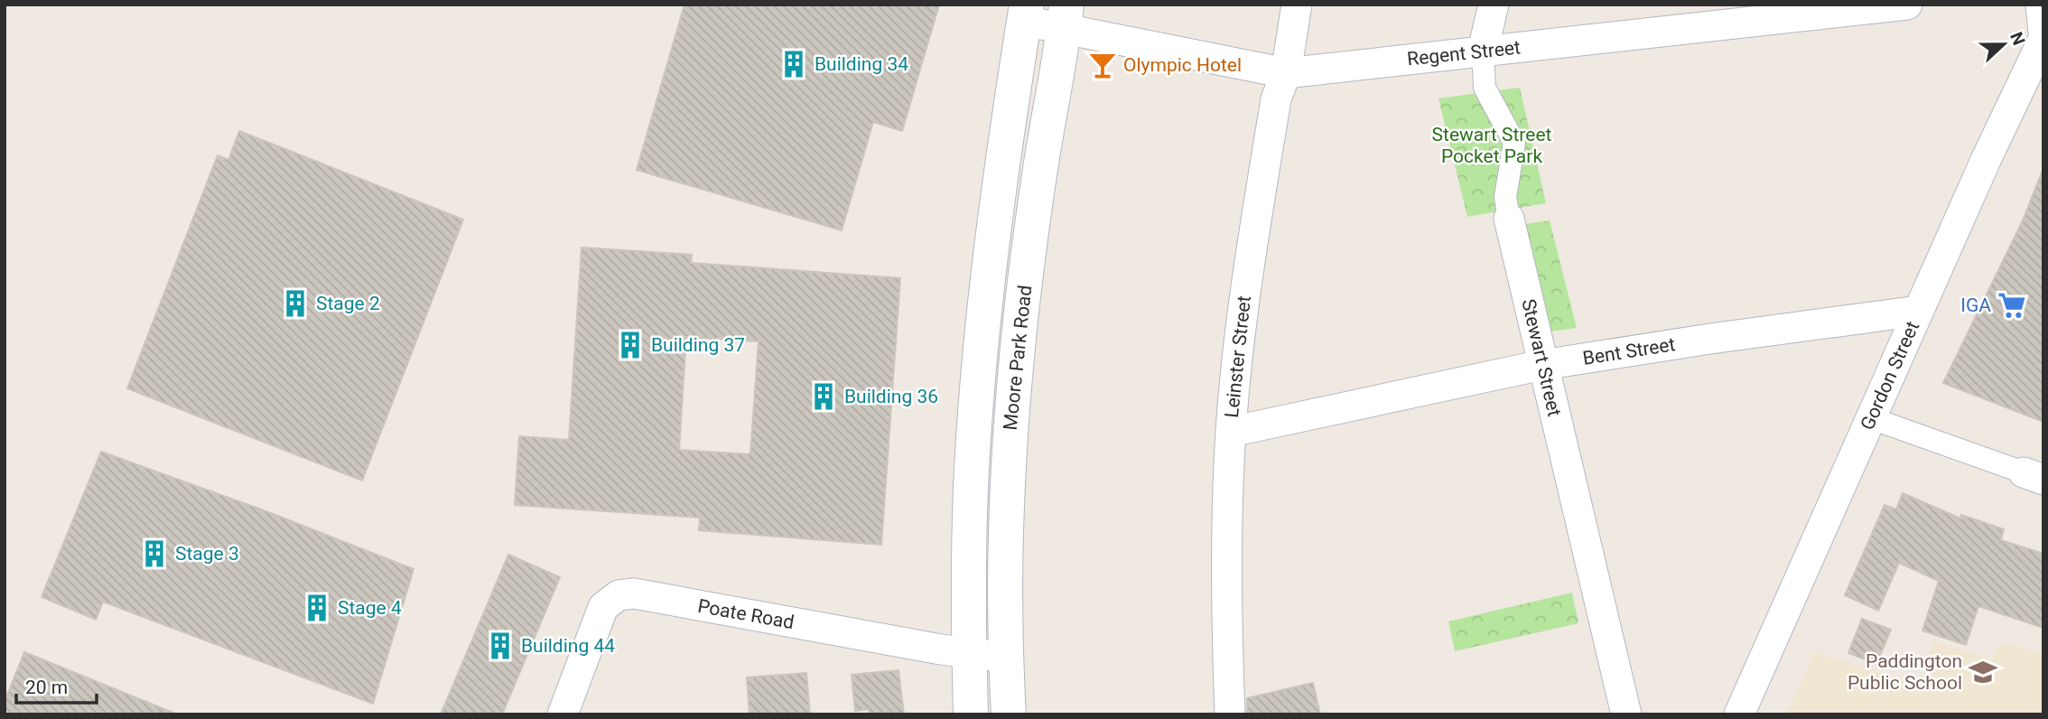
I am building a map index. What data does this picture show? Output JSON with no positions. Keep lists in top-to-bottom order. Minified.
{"streets":{"main road":["Moore Park Road"],"street":["Regent Street","Bent Street","Leinster Street","Stewart Street","Gordon Street","Poate Road"]},"crossings":[["Regent Street","Leinster Street"],["Regent Street","Moore Park Road"],["Regent Street","Stewart Street"],["Bent Street","Leinster Street"],["Bent Street","Stewart Street"],["Bent Street","Gordon Street"],["Moore Park Road","Poate Road"]],"parks":["Stewart Street Pocket Park"],"places":{"building":["Building 34","Stage 2","Building 37","Building 36","Stage 3","Stage 4","Building 44"],"bar":["Olympic Hotel"],"supermarket":["IGA"],"school or university":["Paddington Public School"]},"scale_bar":"20 m","north":"right"}
